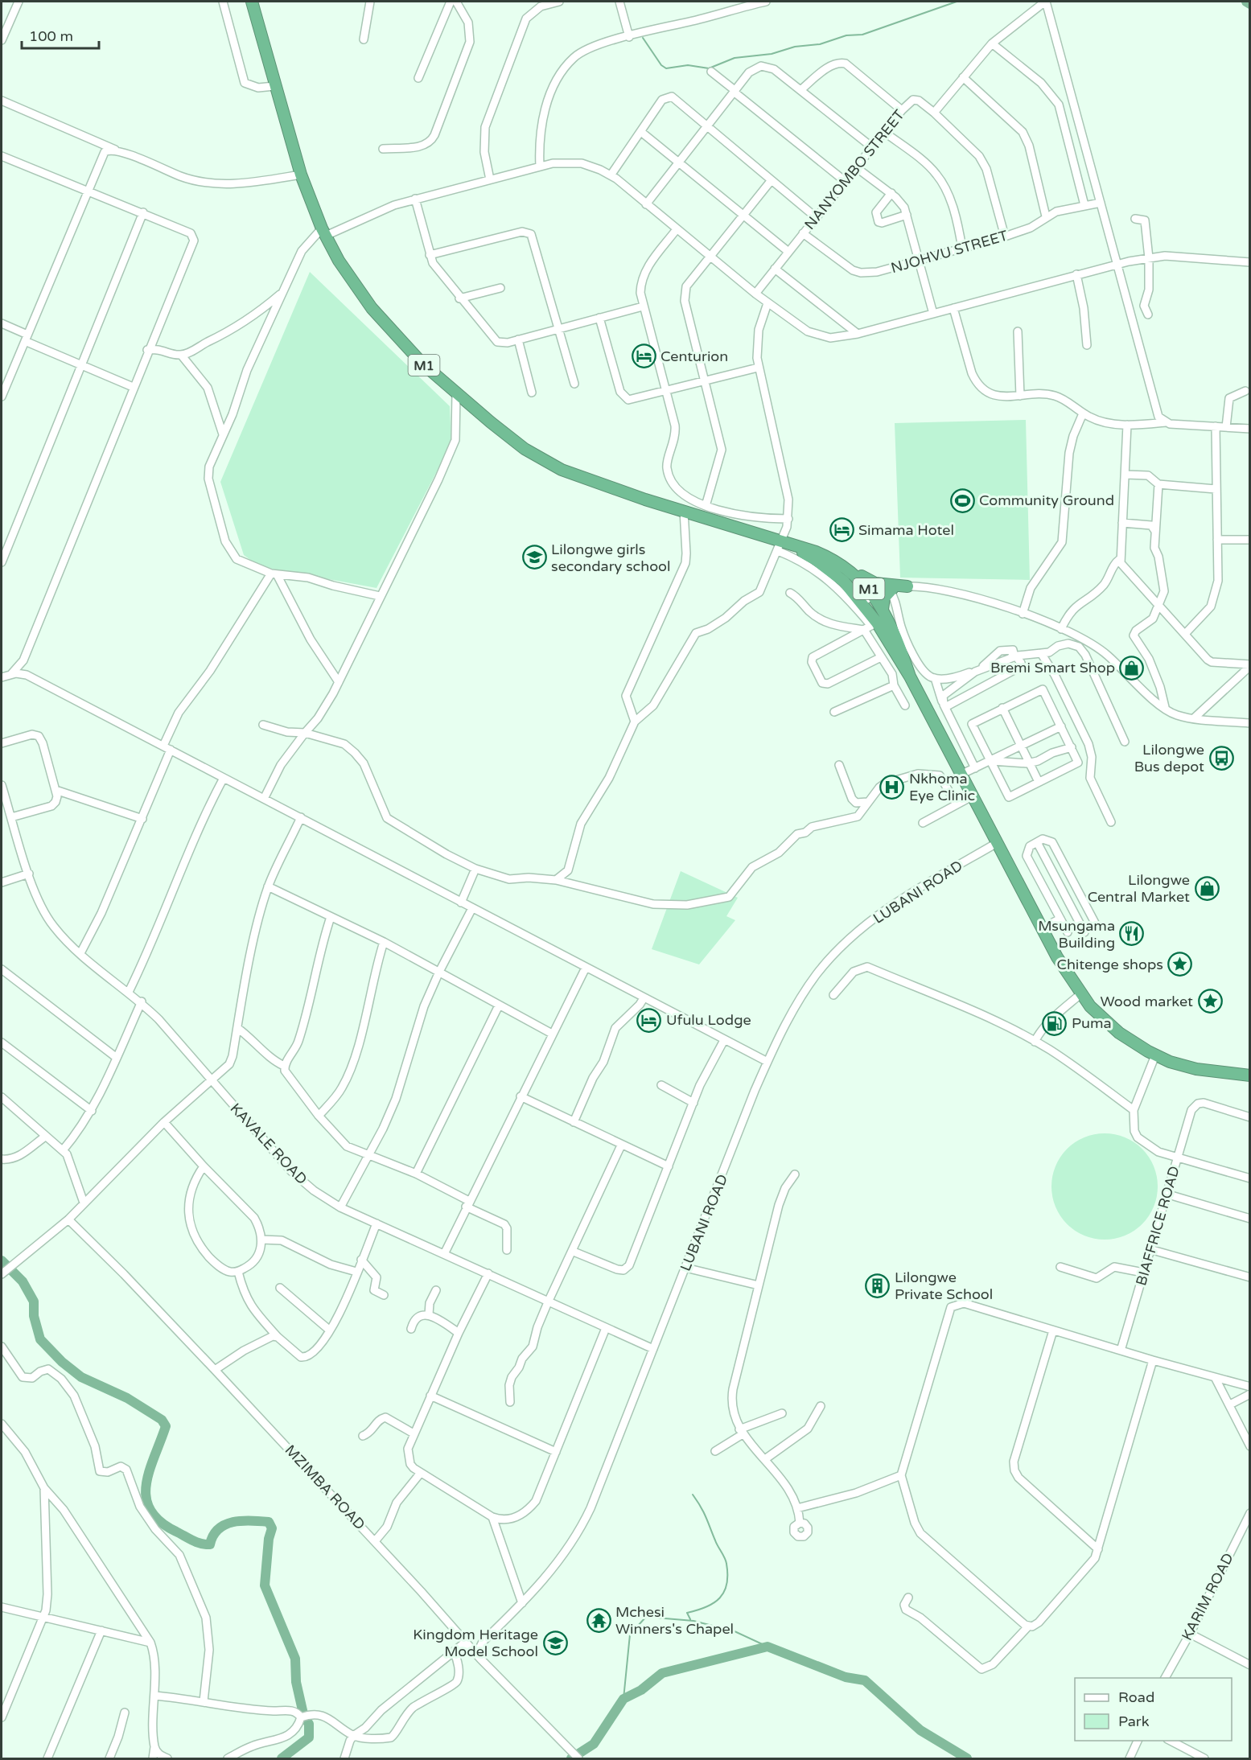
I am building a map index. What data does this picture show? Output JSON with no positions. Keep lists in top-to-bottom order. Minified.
{"streets":{"highway":["M1"],"street":["NANYOMBO STREET","NJOHVU STREET","LUBANI ROAD","KAVALE ROAD","BIAFFRICE ROAD","MZIMBA ROAD","KARIM ROAD"]},"crossings":[["NANYOMBO STREET","NJOHVU STREET"],["M1","LUBANI ROAD"],["LUBANI ROAD","KAVALE ROAD"],["LUBANI ROAD","MZIMBA ROAD"]],"places":{"hotel":["Centurion","Simama Hotel","Ufulu Lodge"],"sports":["Community Ground"],"school or university":["Lilongwe girls secondary school","Kingdom Heritage Model School"],"shop":["Bremi Smart Shop","Lilongwe Central Market"],"bus stop":["Lilongwe Bus depot"],"hospital":["Nkhoma Eye Clinic"],"restaurant":["Msungama Building"],"place":["Chitenge shops","Wood market"],"fuel station":["Puma"],"building":["Lilongwe Private School"],"temple":["Mchesi Winners's Chapel"]},"legend":["Road","Park"],"scale_bar":"100 m"}
